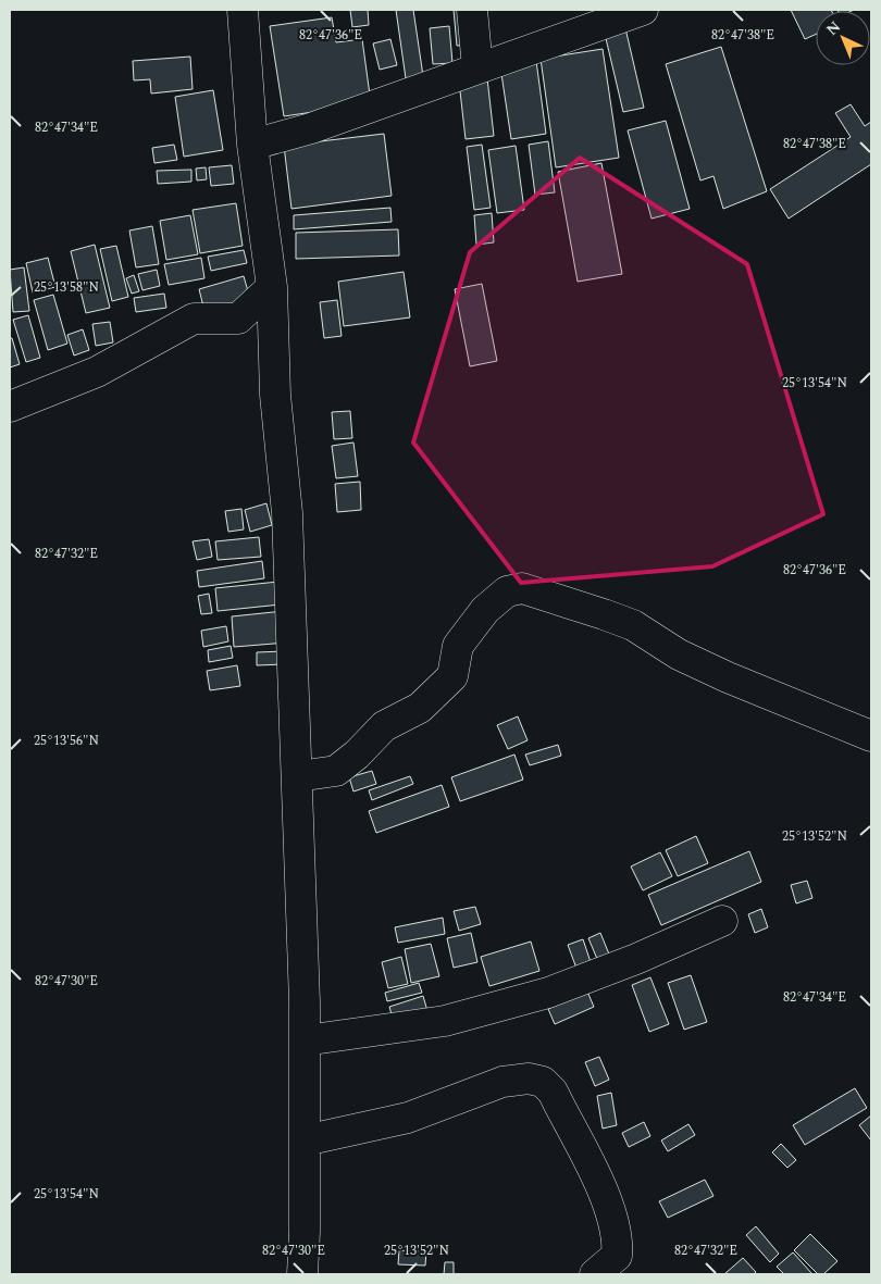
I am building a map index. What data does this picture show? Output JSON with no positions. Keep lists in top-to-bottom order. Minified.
{"north":"top left","coordinates":["82°47'36\"E","82°47'38\"E","82°47'34\"E","25°13'58\"N","25°13'54\"N","82°47'32\"E","25°13'56\"N","25°13'52\"N","82°47'30\"E"]}
